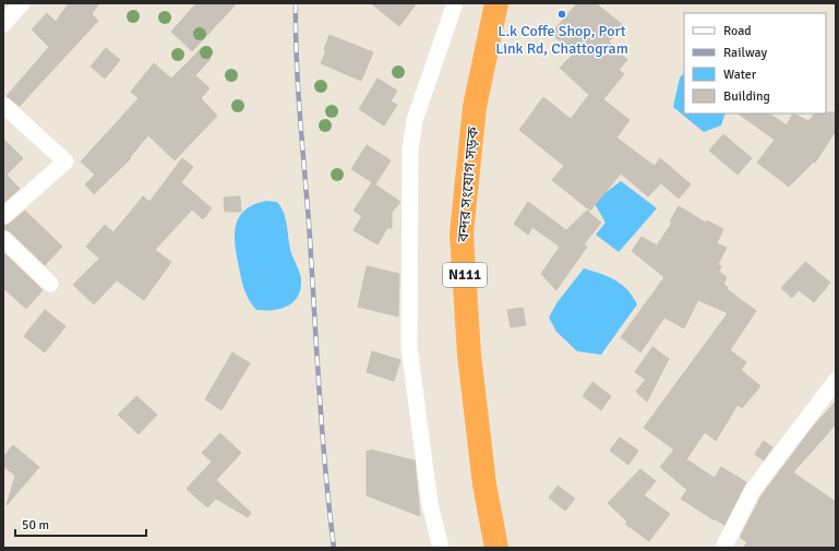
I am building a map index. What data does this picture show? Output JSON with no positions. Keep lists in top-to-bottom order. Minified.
{"streets":{"highway":["বন্দর সংযোগ সড়ক","N111"]},"places":["L.k Coffe Shop, Port Link Rd, Chattogram"],"legend":["Road","Railway","Water","Building"],"scale_bar":"50 m"}
